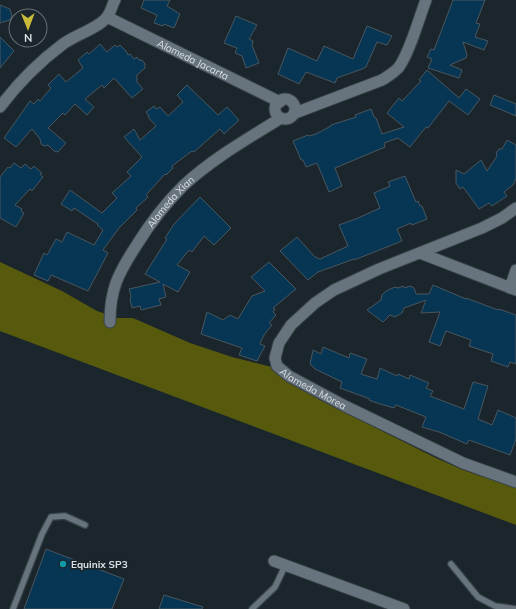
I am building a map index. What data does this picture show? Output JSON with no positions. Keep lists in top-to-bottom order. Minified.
{"streets":{"street":["Alameda Jacarta","Alameda Xian","Alameda Morea"]},"crossings":[["Alameda Jacarta","Alameda Xian"]],"places":["Equinix SP3"],"north":"bottom"}
